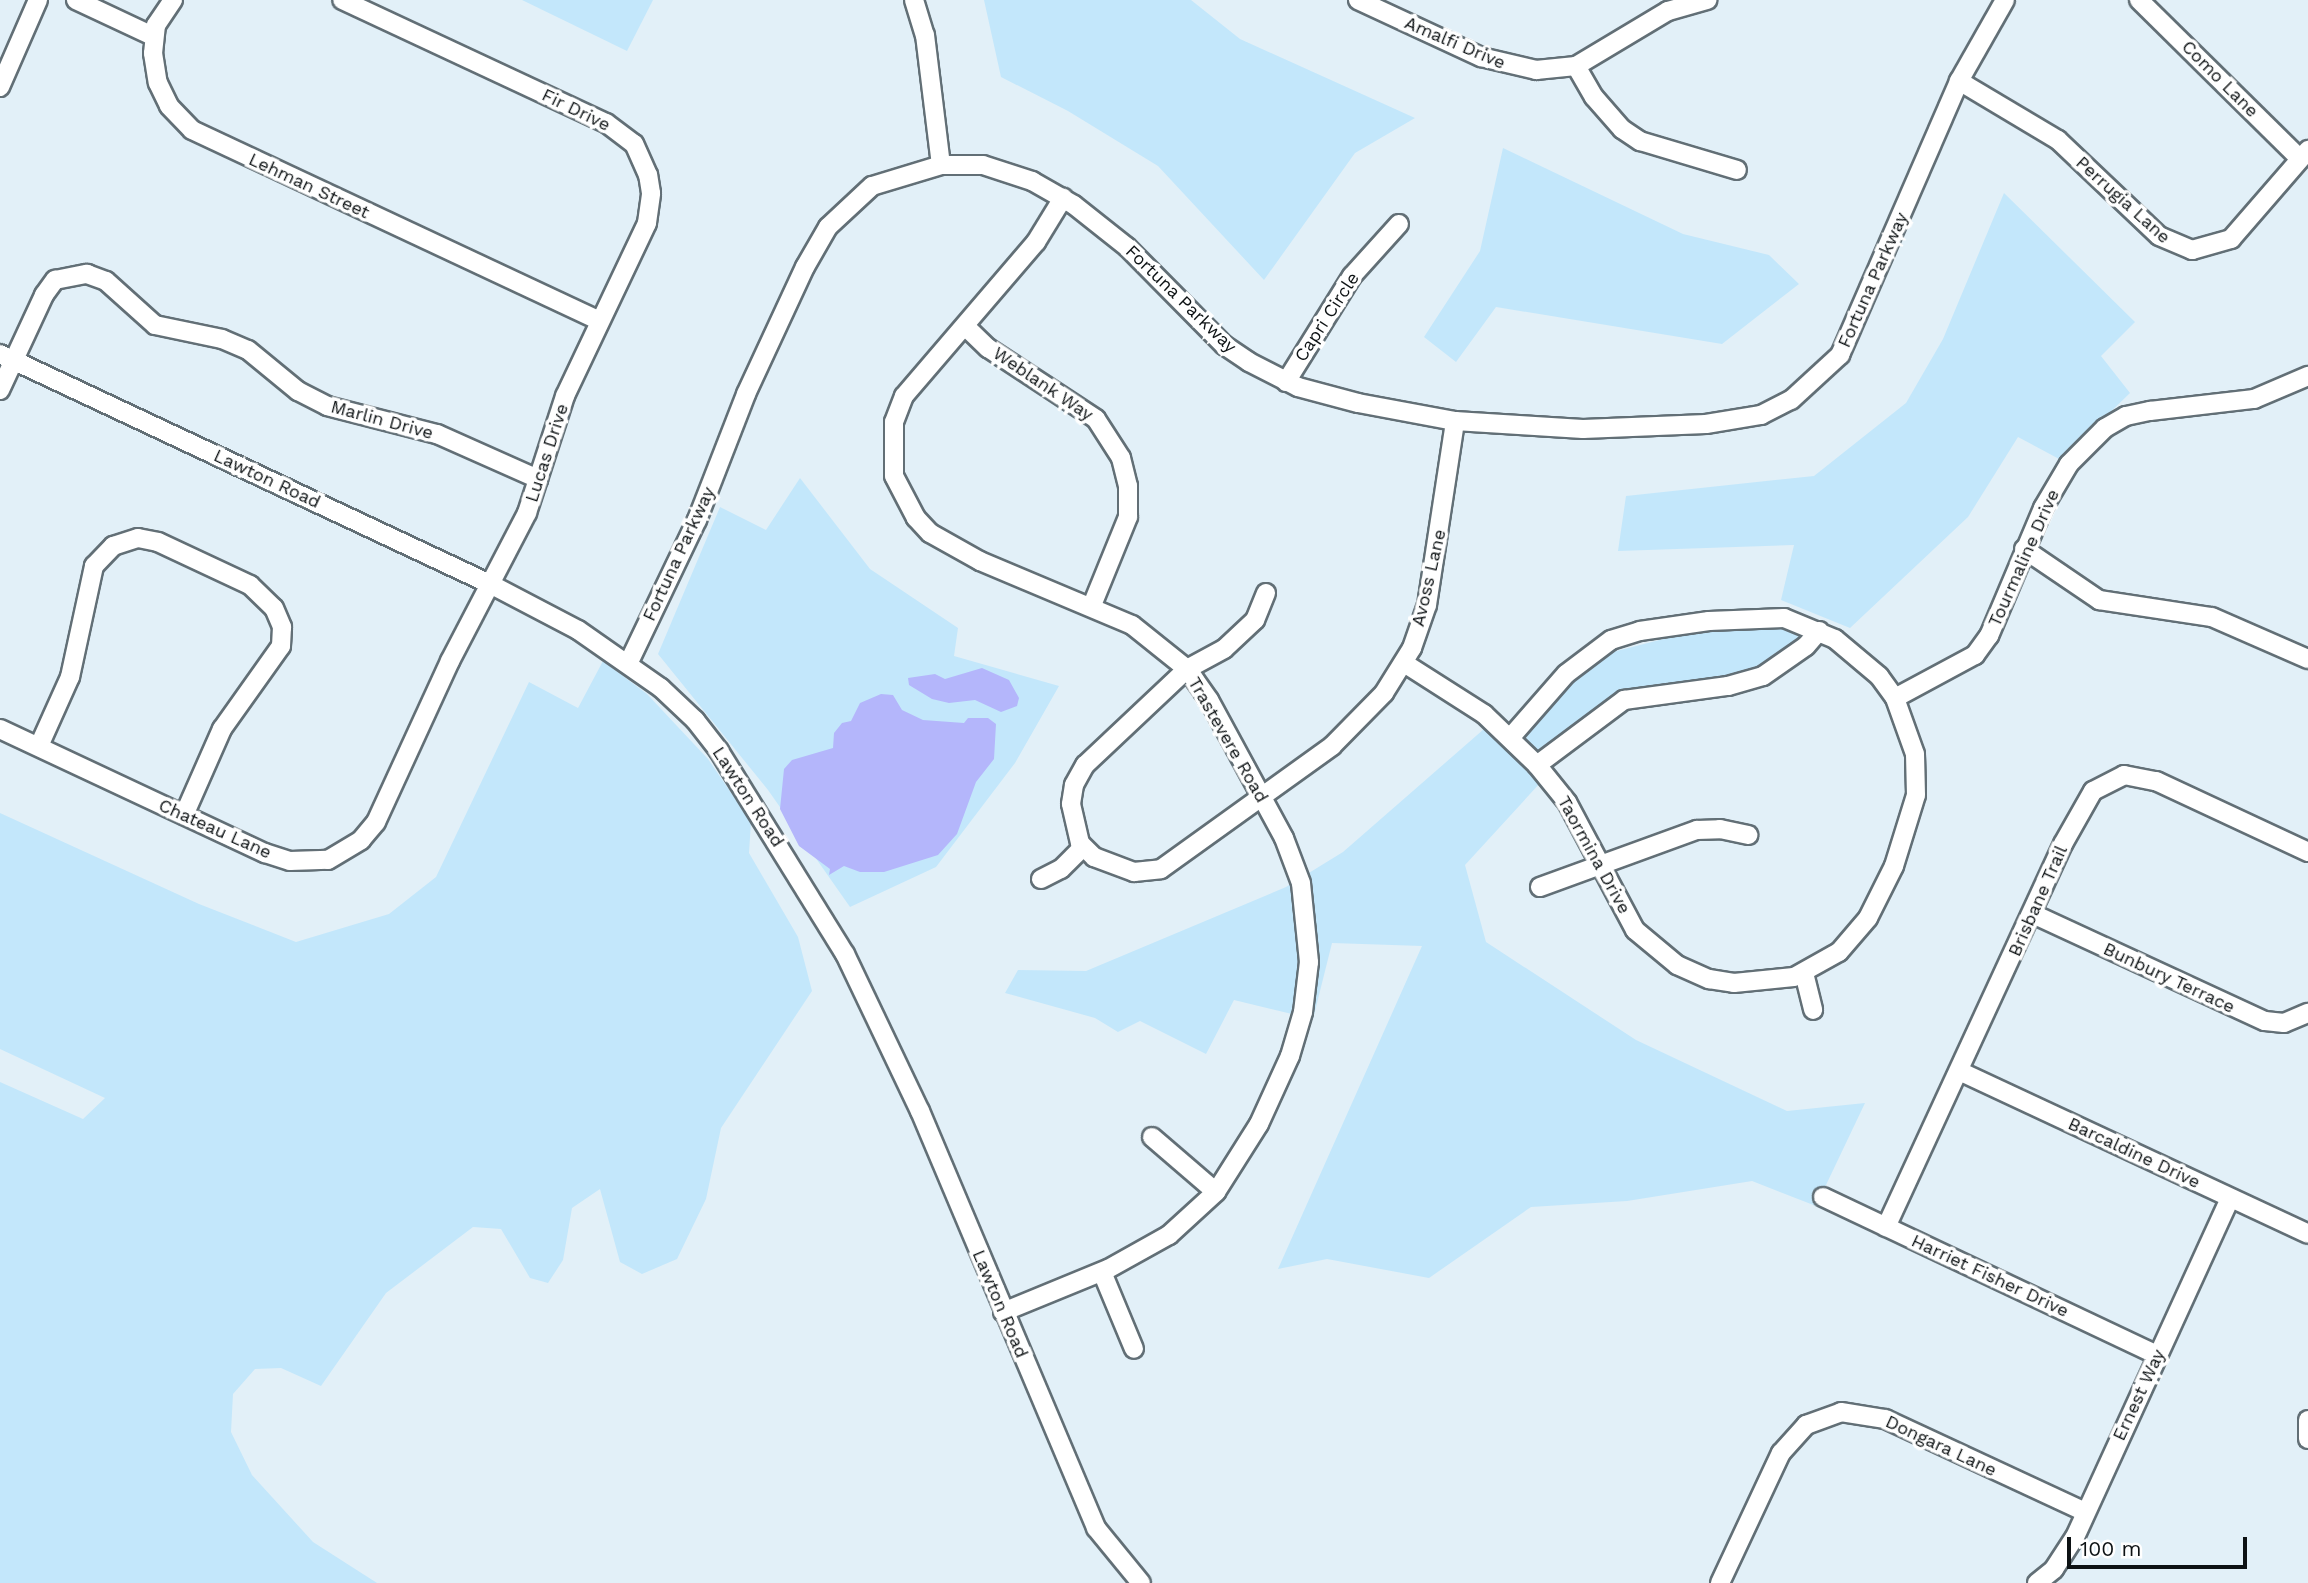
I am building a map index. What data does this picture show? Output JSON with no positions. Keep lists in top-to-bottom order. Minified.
{"streets":{"street":["Amalfi Drive","Como Lane","Fir Drive","Lehman Street","Perrugia Lane","Fortuna Parkway","Capri Circle","Weblank Way","Marlin Drive","Lucas Drive","Lawton Road","Tourmaline Drive","Avoss Lane","Trastevere Road","Chateau Lane","Taormina Drive","Brisbane Trail","Bunbury Terrace","Barcaldine Drive","Harriet Fisher Drive","Ernest Way","Dongara Lane"]},"crossings":[["Como Lane","Perrugia Lane"],["Fir Drive","Lehman Street"],["Fir Drive","Lucas Drive"],["Lehman Street","Lucas Drive"],["Perrugia Lane","Fortuna Parkway"],["Fortuna Parkway","Capri Circle"],["Fortuna Parkway","Lawton Road"],["Fortuna Parkway","Avoss Lane"],["Fortuna Parkway","Trastevere Road"],["Weblank Way","Trastevere Road"],["Marlin Drive","Lucas Drive"],["Marlin Drive","Lawton Road"],["Lucas Drive","Lawton Road"],["Lucas Drive","Chateau Lane"],["Lawton Road","Trastevere Road"],["Lawton Road","Chateau Lane"],["Tourmaline Drive","Taormina Drive"],["Avoss Lane","Trastevere Road"],["Avoss Lane","Taormina Drive"],["Brisbane Trail","Bunbury Terrace"],["Brisbane Trail","Barcaldine Drive"],["Brisbane Trail","Harriet Fisher Drive"],["Barcaldine Drive","Ernest Way"],["Harriet Fisher Drive","Ernest Way"],["Ernest Way","Dongara Lane"]],"scale_bar":"100 m"}
